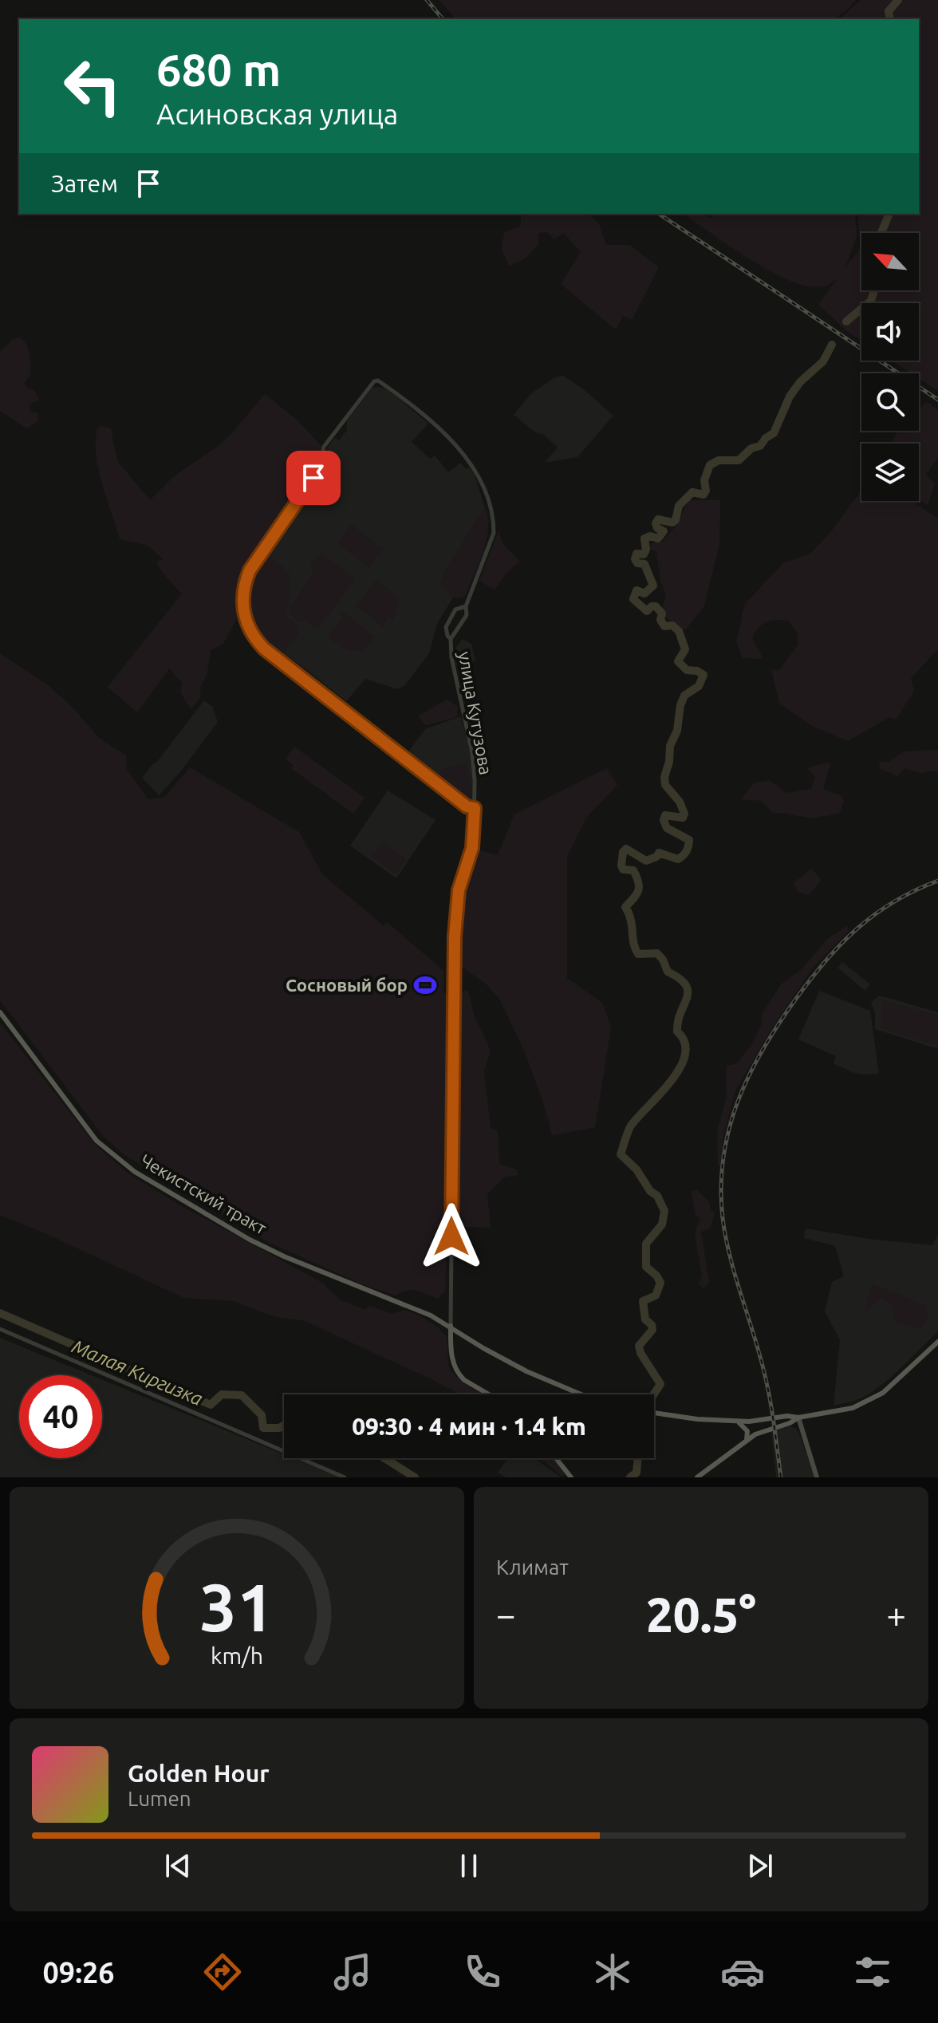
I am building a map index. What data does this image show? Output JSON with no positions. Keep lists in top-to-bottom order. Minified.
{"streets":{"main road":["Чекистский тракт"],"street":["улица Кутузова"]},"crossings":[["улица Кутузова","Чекистский тракт"]],"water":["Малая Киргизка"],"places":{"sports":["Сосновый бор"]},"north":"top left","page":{"turn":["680 m","Асиновская улица"],"then":"Затем","limit":"40","trip":"09:30 · 4 мин · 1.4 km","tile":"Климат","heat":["−","20.5°","+"],"song":["Golden Hour","Lumen"],"tabs":"09:26","gauge":["31","km/h"]}}
